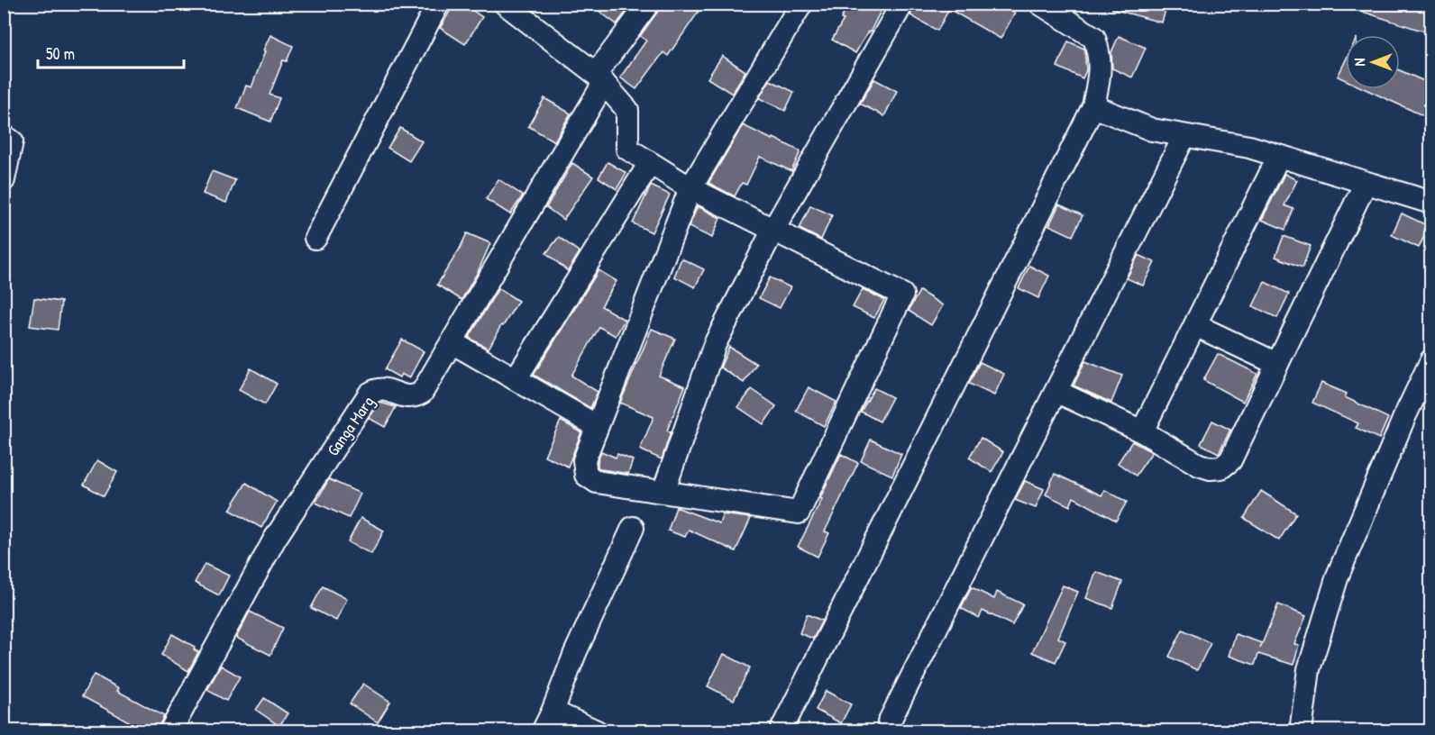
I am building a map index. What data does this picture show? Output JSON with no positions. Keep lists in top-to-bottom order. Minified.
{"streets":{"street":["Ganga Marg"]},"scale_bar":"50 m","north":"left"}
